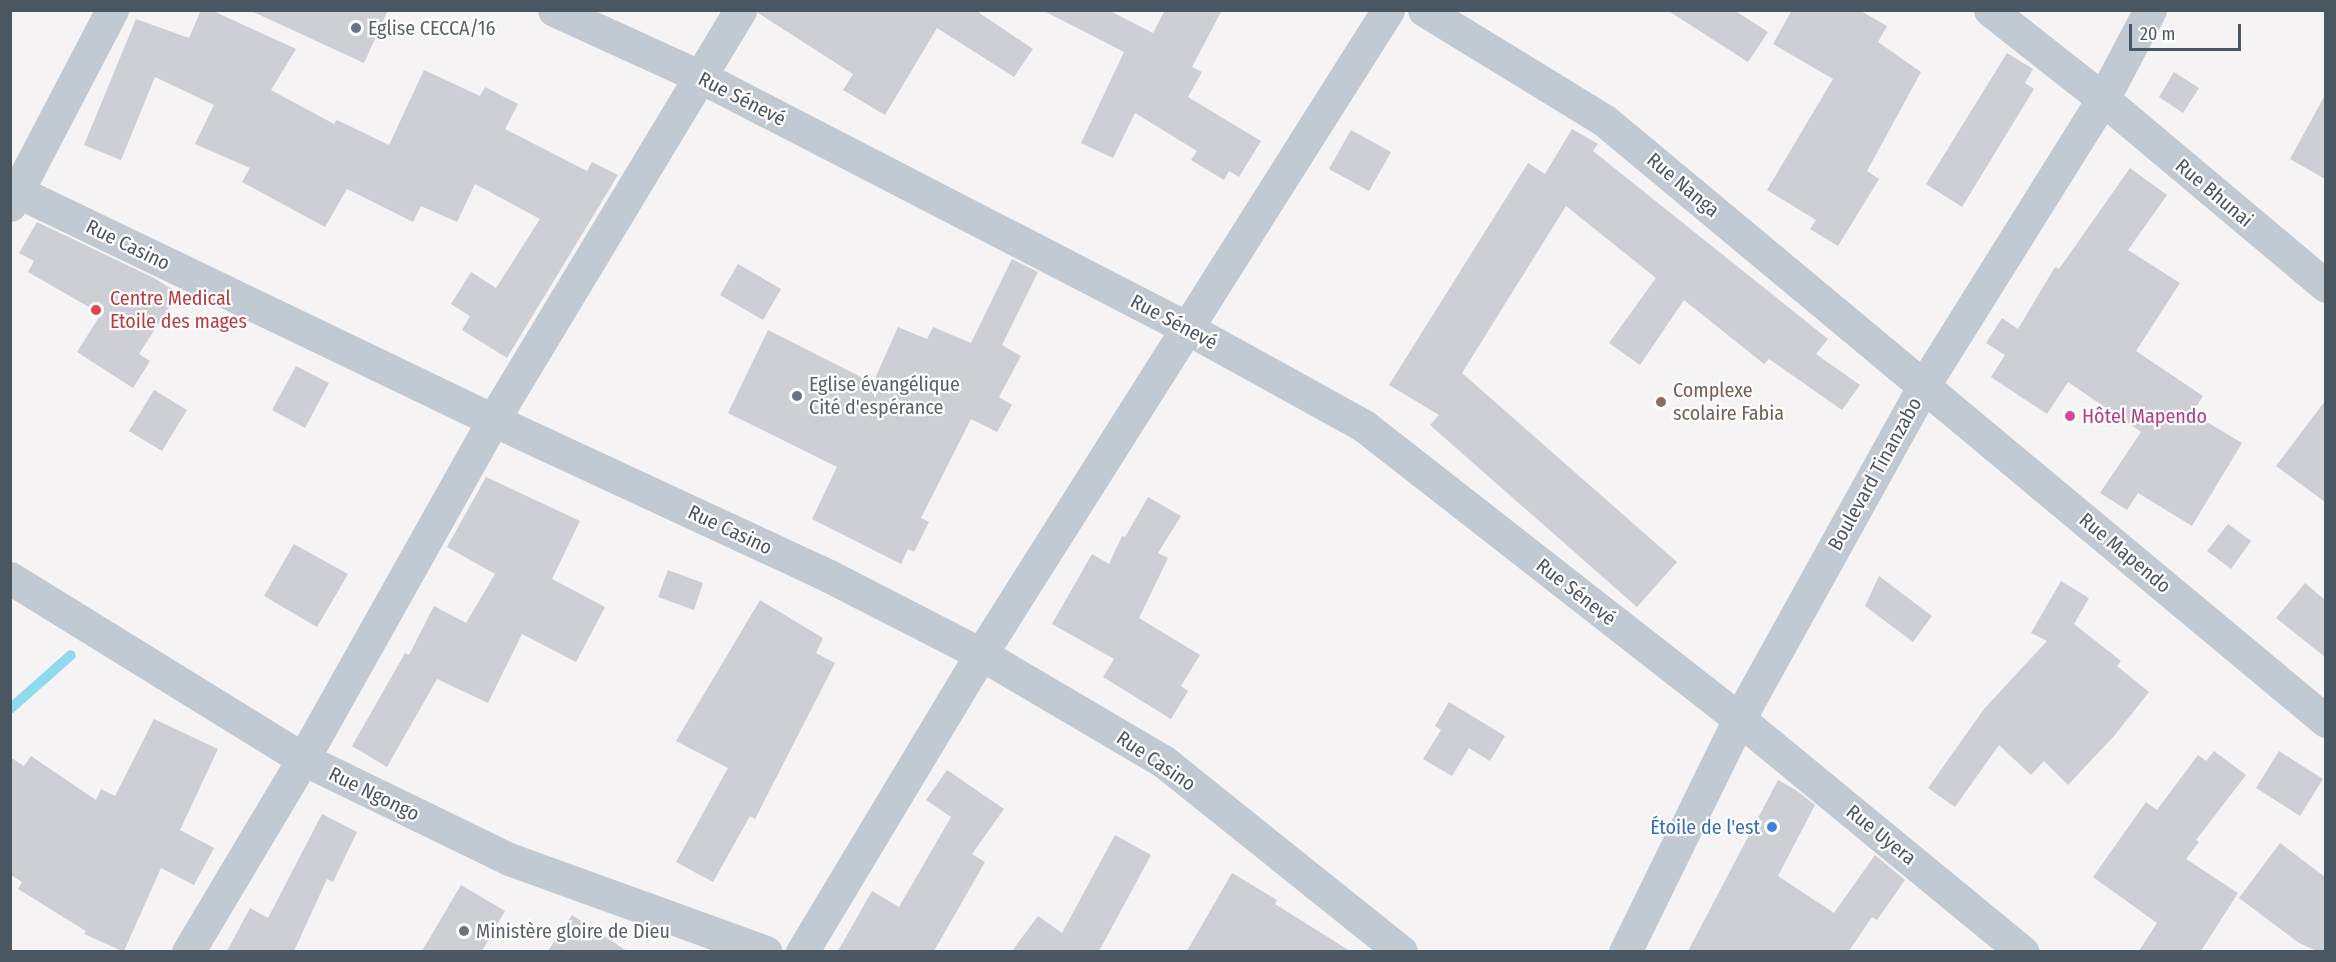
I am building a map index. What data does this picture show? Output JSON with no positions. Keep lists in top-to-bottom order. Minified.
{"streets":{"street":["Rue Sénevé","Rue Nanga","Rue Bhunai","Rue Casino","Boulevard Tinanzabo","Rue Mapendo","Rue Ngongo","Rue Uyera"]},"crossings":[["Rue Sénevé","Boulevard Tinanzabo"],["Rue Sénevé","Rue Uyera"],["Rue Nanga","Boulevard Tinanzabo"],["Rue Nanga","Rue Mapendo"],["Rue Bhunai","Boulevard Tinanzabo"],["Boulevard Tinanzabo","Rue Mapendo"],["Boulevard Tinanzabo","Rue Uyera"]],"places":["Eglise CECCA/16","Centre Medical Etoile des mages","Eglise évangélique Cité d'espérance","Complexe scolaire Fabia","Hôtel Mapendo","Étoile de l'est","Ministère gloire de Dieu"],"scale_bar":"20 m"}
